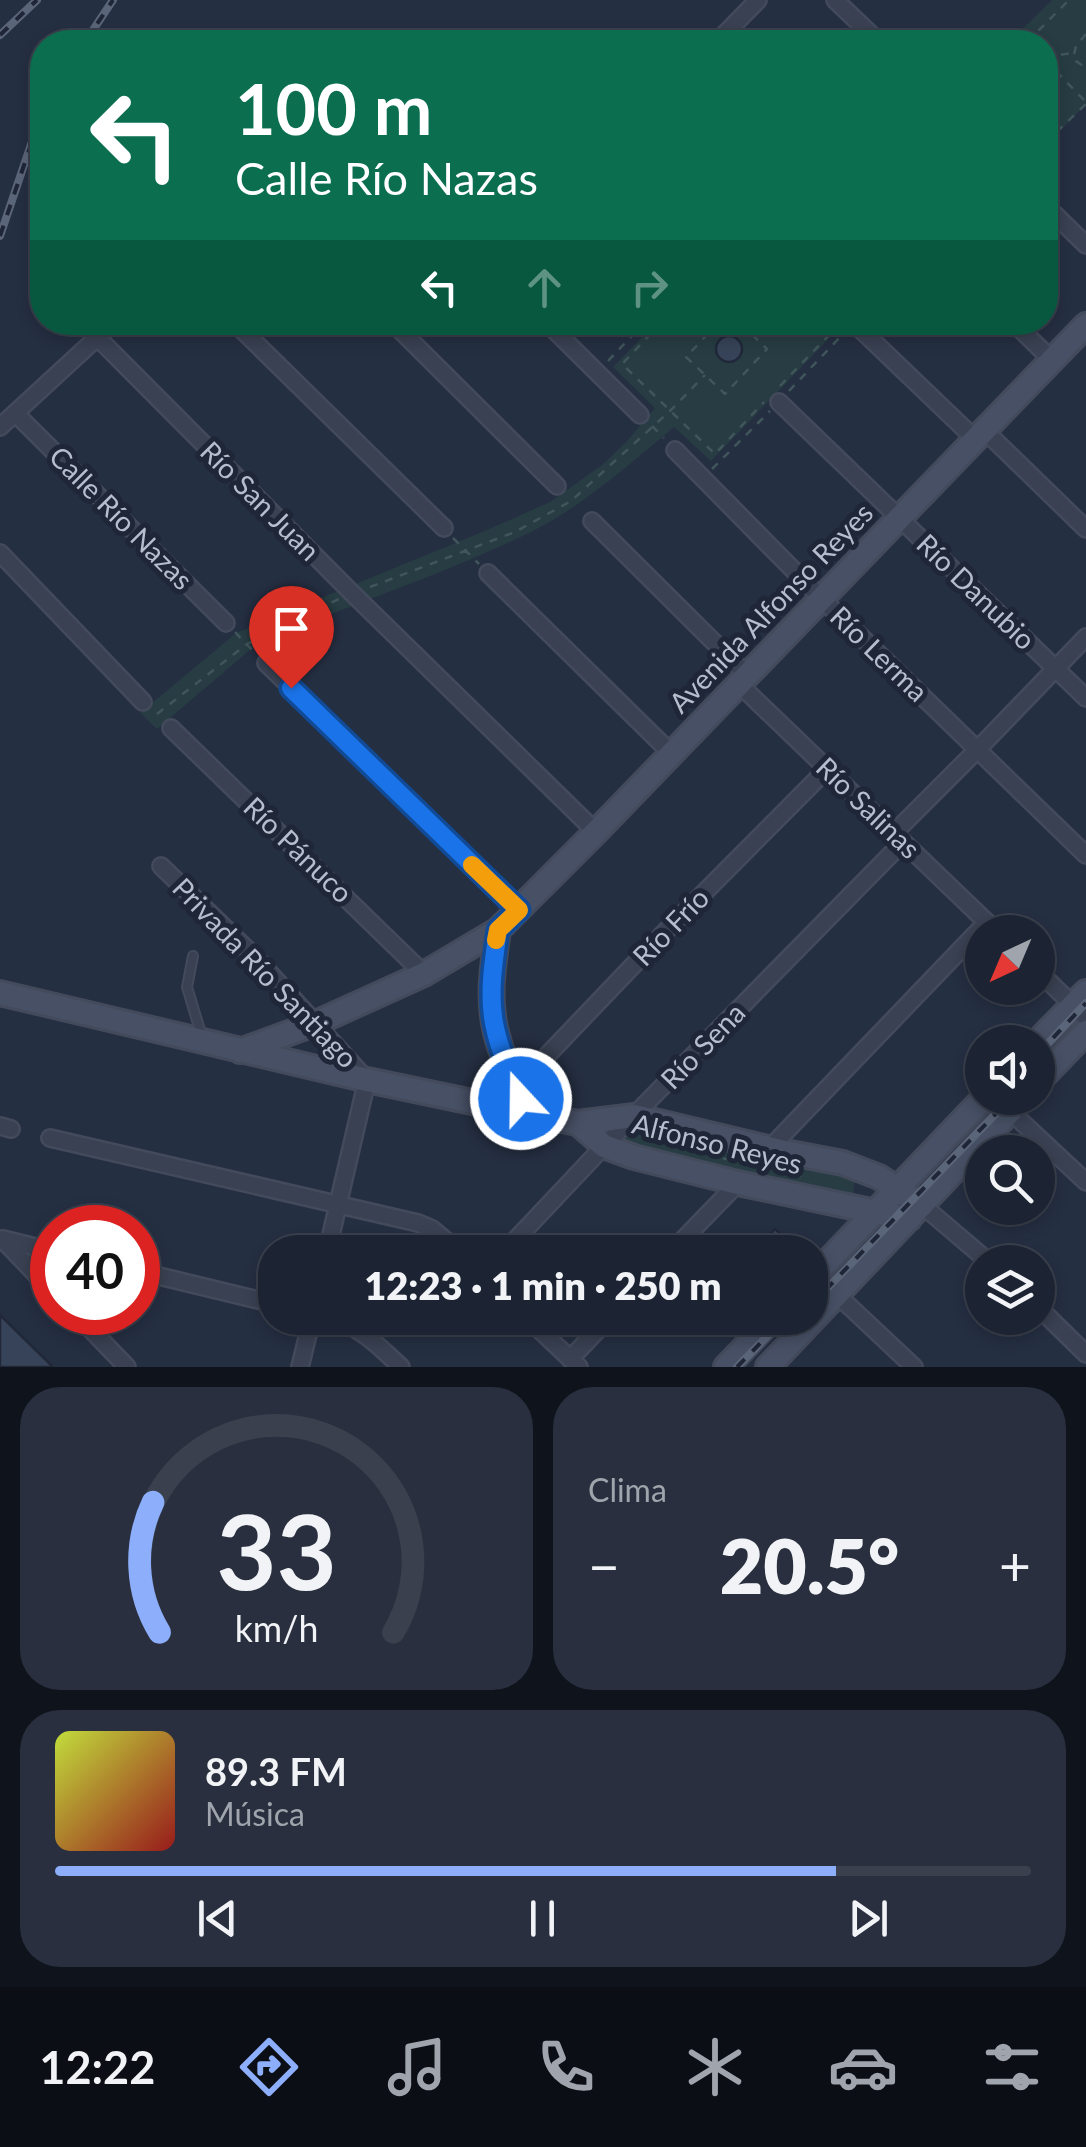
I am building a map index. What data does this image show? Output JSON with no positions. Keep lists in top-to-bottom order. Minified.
{"streets":{"street":["Río San Juan","Calle Río Nazas","Río Danubio","Avenida Alfonso Reyes","Río Lerma","Río Salinas","Río Pánuco","Río Frío","Privada Río Santiago","Río Sena","Alfonso Reyes"]},"crossings":[["Río San Juan","Avenida Alfonso Reyes"],["Río Danubio","Avenida Alfonso Reyes"],["Río Danubio","Río Sena"],["Avenida Alfonso Reyes","Río Lerma"],["Avenida Alfonso Reyes","Río Salinas"],["Avenida Alfonso Reyes","Río Pánuco"],["Avenida Alfonso Reyes","Privada Río Santiago"],["Río Lerma","Río Sena"],["Río Salinas","Río Frío"],["Río Salinas","Río Sena"],["Río Sena","Alfonso Reyes"]],"north":"bottom left","page":{"turn":["100 m","Calle Río Nazas"],"limit":"40","trip":"12:23 · 1 min · 250 m","tile":"Clima","heat":["−","20.5°","+"],"song":["89.3 FM","Música"],"tabs":"12:22","gauge":["33","km/h"]}}
